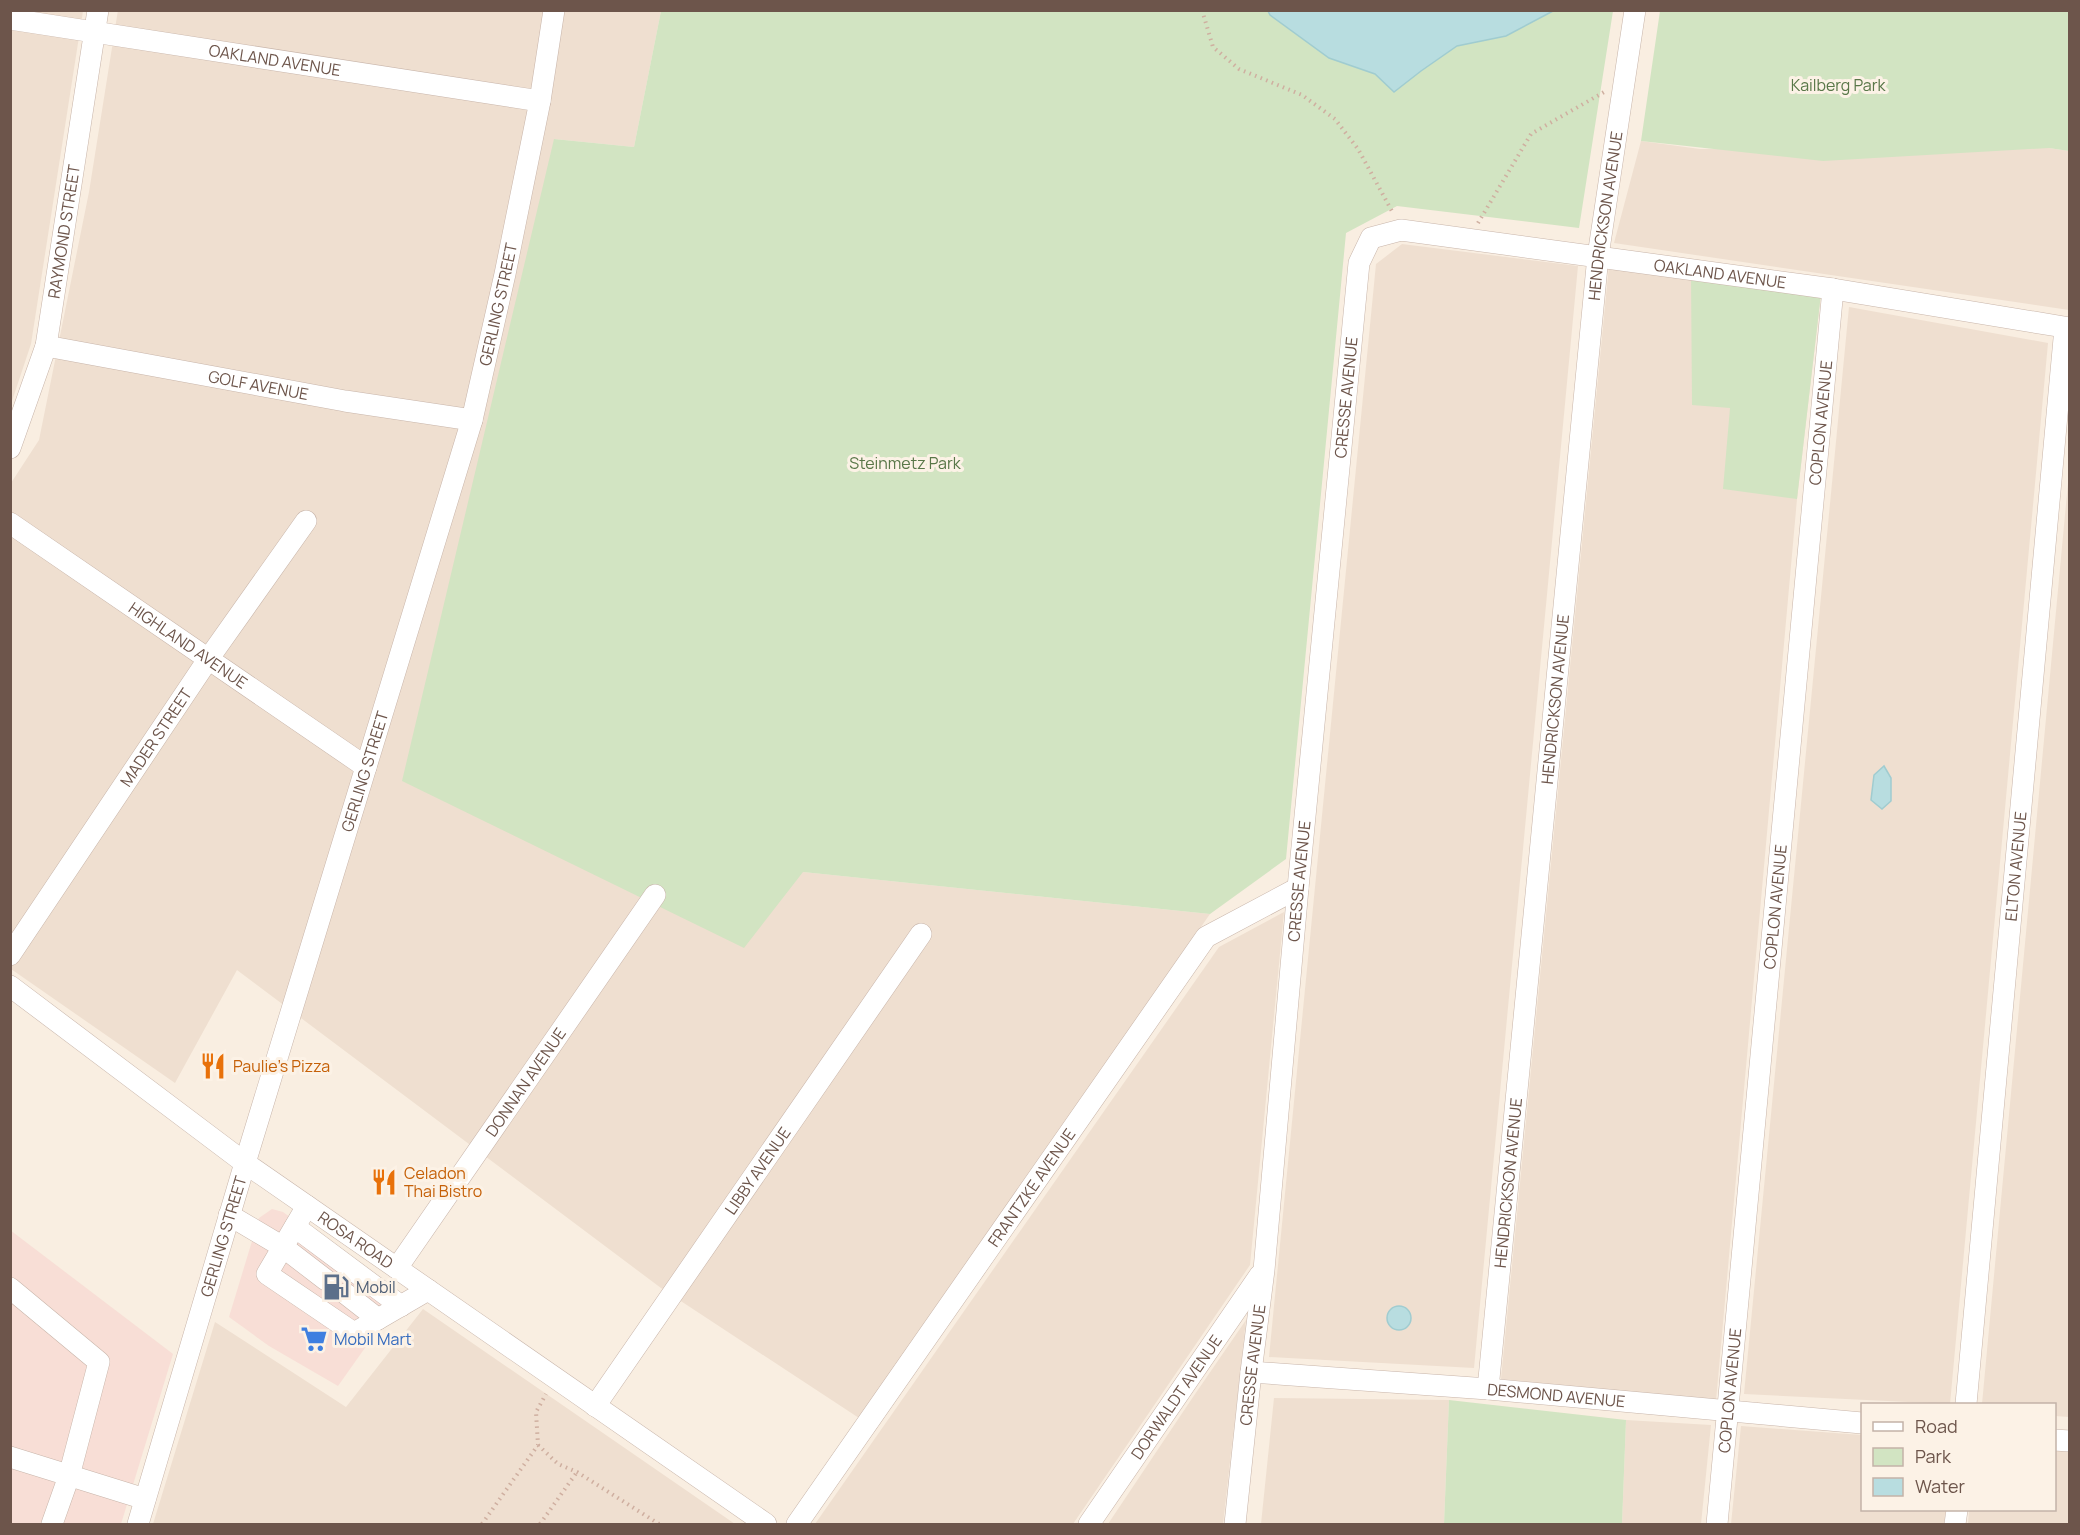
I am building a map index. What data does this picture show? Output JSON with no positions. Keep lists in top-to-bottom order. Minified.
{"streets":{"street":["OAKLAND AVENUE","HENDRICKSON AVENUE","RAYMOND STREET","GERLING STREET","GOLF AVENUE","CRESSE AVENUE","COPLON AVENUE","HIGHLAND AVENUE","MADER STREET","ELTON AVENUE","DONNAN AVENUE","LIBBY AVENUE","FRANTZKE AVENUE","ROSA ROAD","DESMOND AVENUE","DORWALDT AVENUE"]},"crossings":[["OAKLAND AVENUE","HENDRICKSON AVENUE"],["OAKLAND AVENUE","RAYMOND STREET"],["OAKLAND AVENUE","GERLING STREET"],["OAKLAND AVENUE","CRESSE AVENUE"],["OAKLAND AVENUE","COPLON AVENUE"],["OAKLAND AVENUE","ELTON AVENUE"],["HENDRICKSON AVENUE","DESMOND AVENUE"],["RAYMOND STREET","GOLF AVENUE"],["GERLING STREET","GOLF AVENUE"],["GERLING STREET","HIGHLAND AVENUE"],["GERLING STREET","ROSA ROAD"],["CRESSE AVENUE","FRANTZKE AVENUE"],["CRESSE AVENUE","DESMOND AVENUE"],["CRESSE AVENUE","DORWALDT AVENUE"],["COPLON AVENUE","DESMOND AVENUE"],["HIGHLAND AVENUE","MADER STREET"],["DONNAN AVENUE","ROSA ROAD"],["LIBBY AVENUE","ROSA ROAD"]],"parks":["Kailberg Park","Steinmetz Park"],"places":{"restaurant":["Paulie's Pizza","Celadon Thai Bistro"],"fuel station":["Mobil"],"supermarket":["Mobil Mart"]},"legend":["Road","Park","Water"]}
